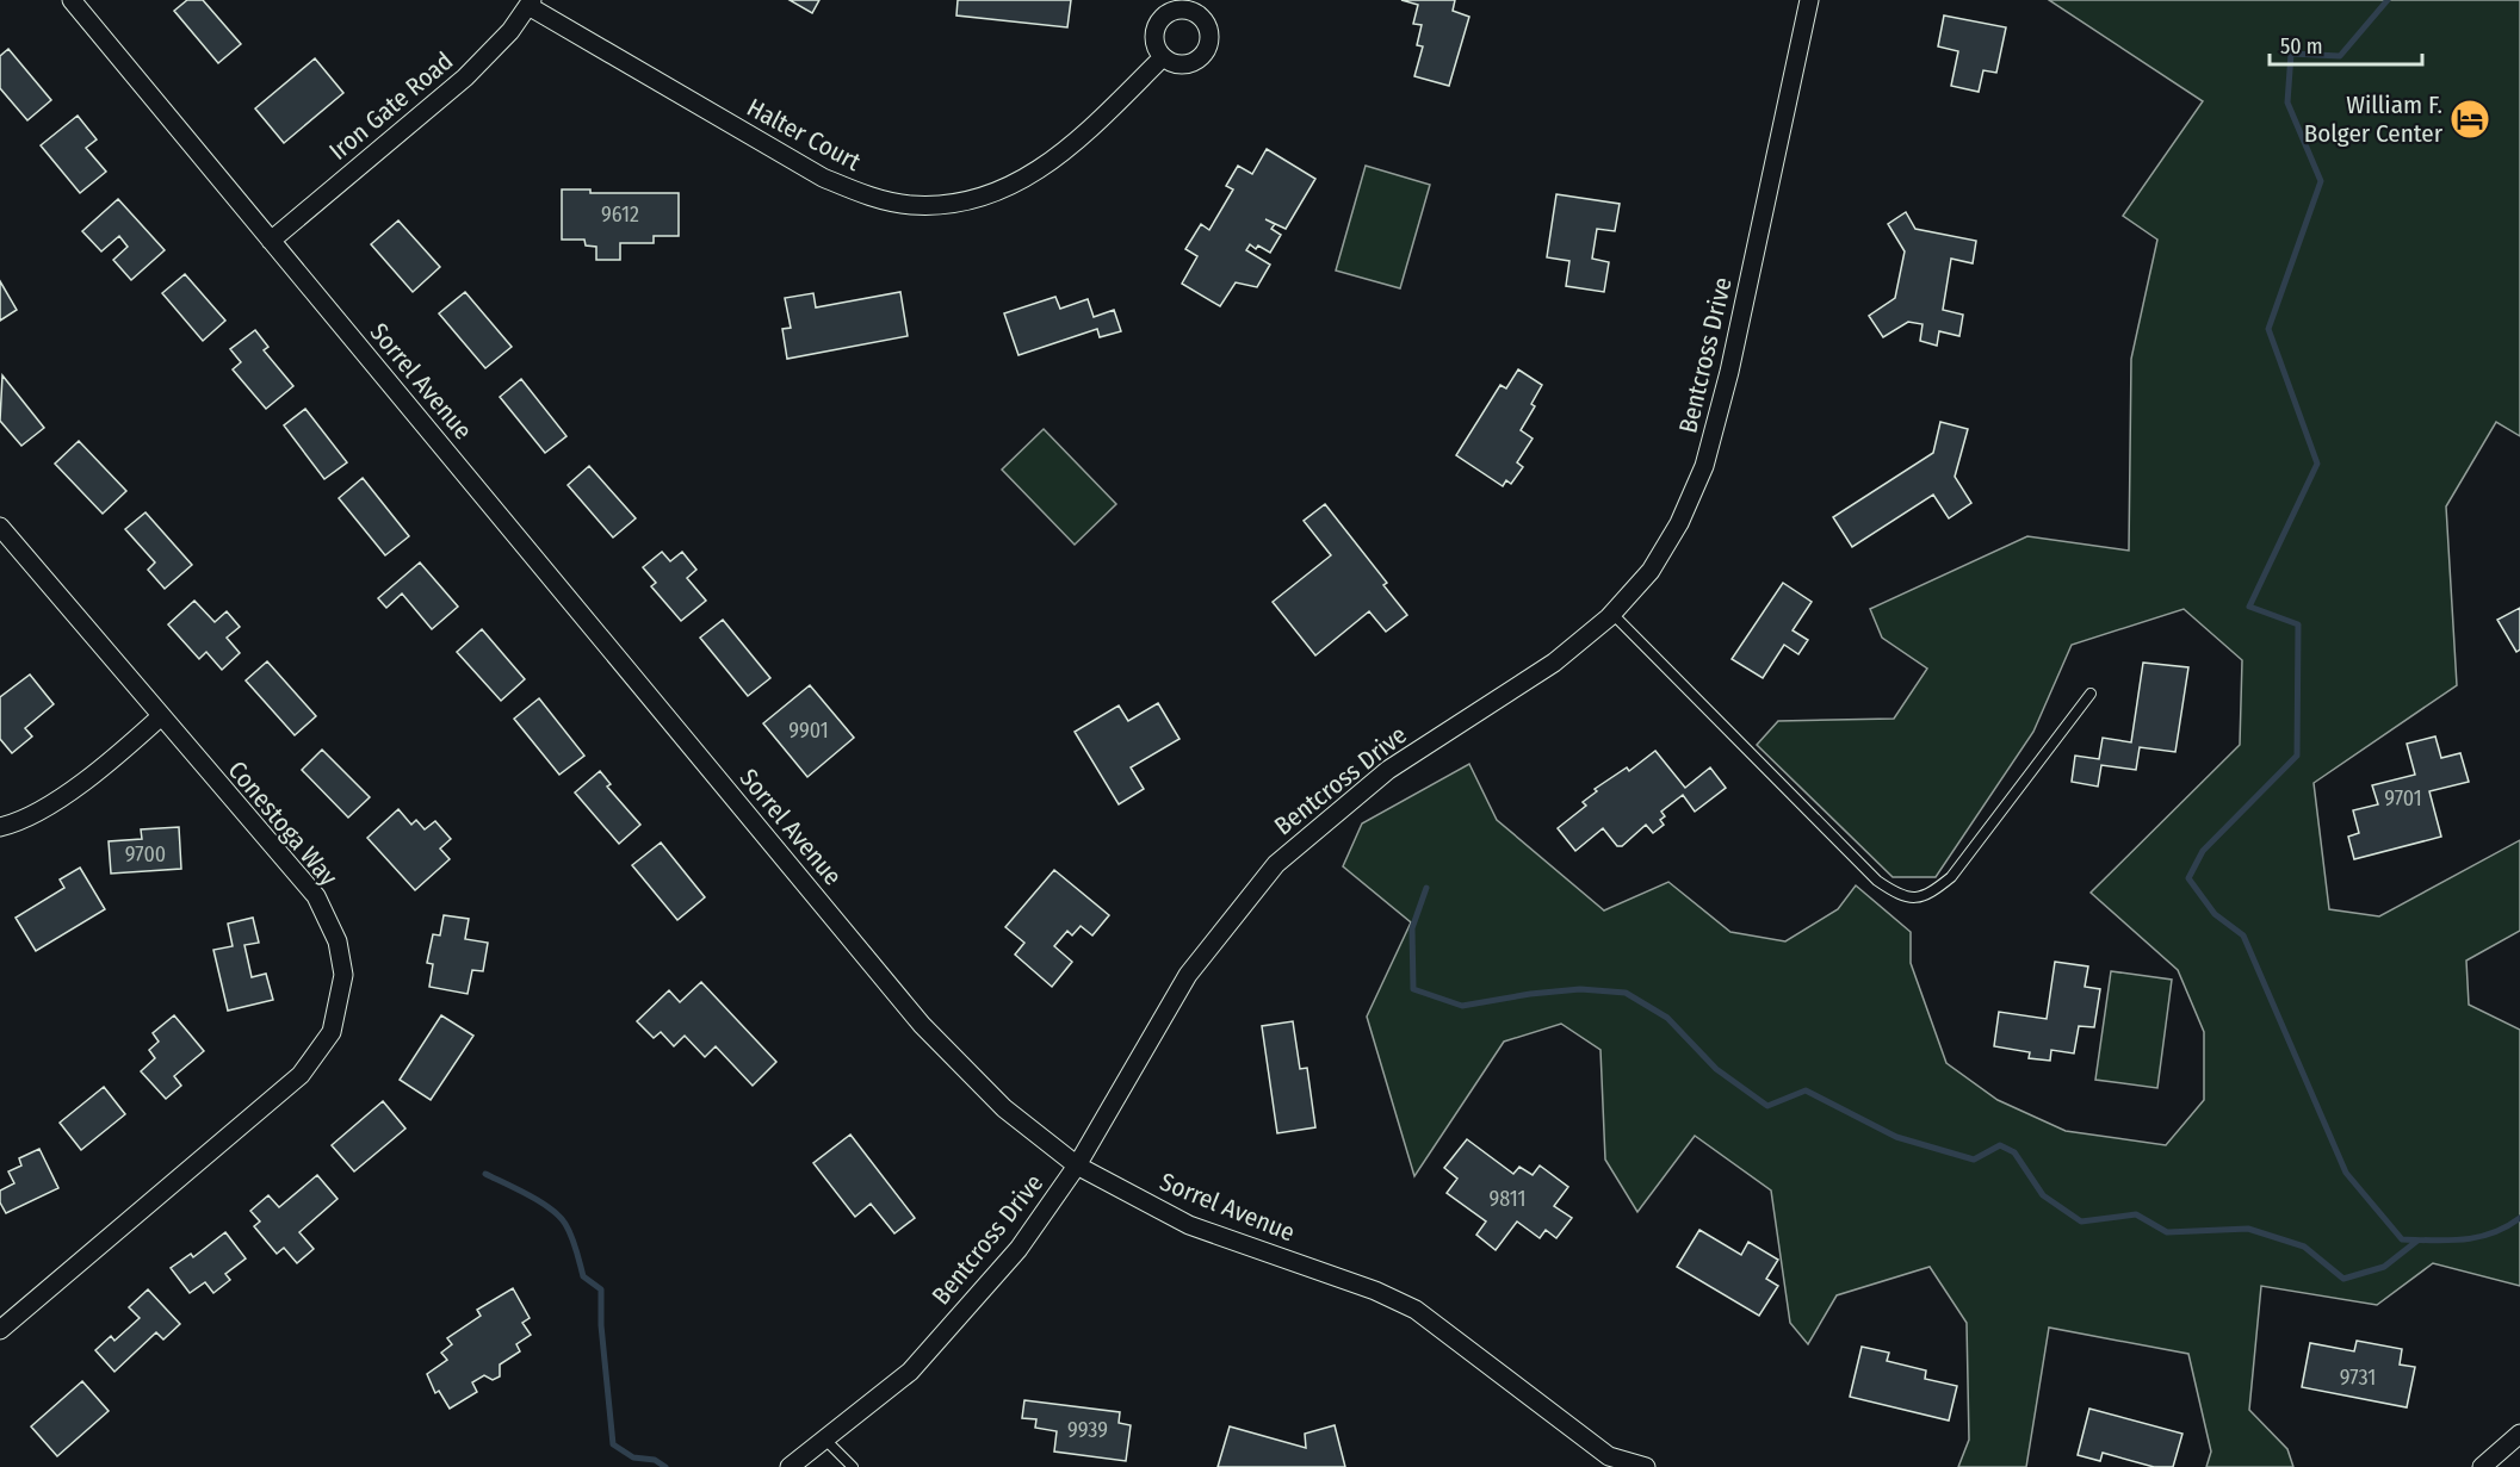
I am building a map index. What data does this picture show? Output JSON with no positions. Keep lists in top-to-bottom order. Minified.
{"streets":{"street":["Iron Gate Road","Halter Court","Bentcross Drive","Sorrel Avenue","Conestoga Way"]},"crossings":[["Iron Gate Road","Halter Court"],["Iron Gate Road","Sorrel Avenue"],["Bentcross Drive","Sorrel Avenue"]],"places":{"hotel":["William F. Bolger Center"]},"house_numbers":["9612","9901","9701","9700","9811","9731","9939"],"scale_bar":"50 m"}
